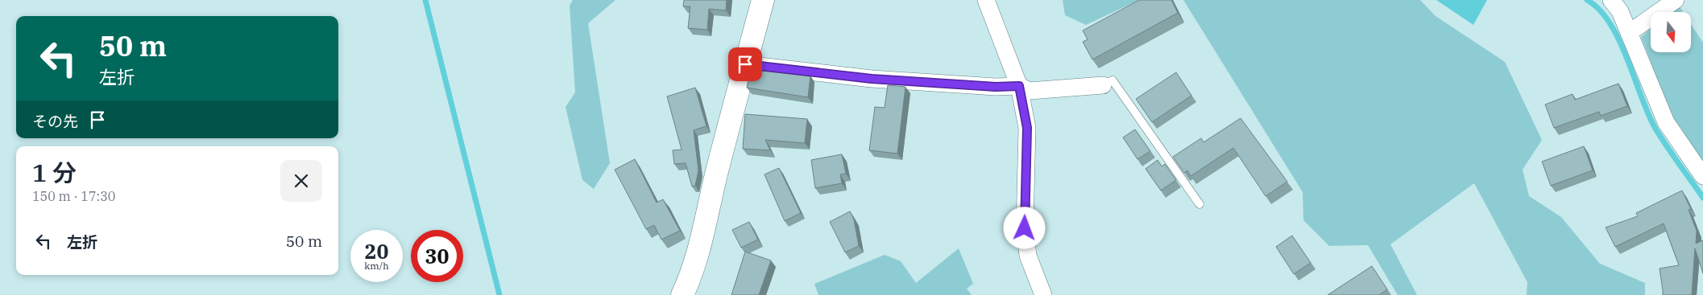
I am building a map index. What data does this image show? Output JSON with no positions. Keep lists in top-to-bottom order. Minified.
{"north":"bottom","page":{"turn":["50 m","左折"],"then":"その先","heading":["1 分","150 m · 17:30"],"list":[{"name":"左折","value":"50 m"}],"speed":"20 km/h","limit":"30"}}
